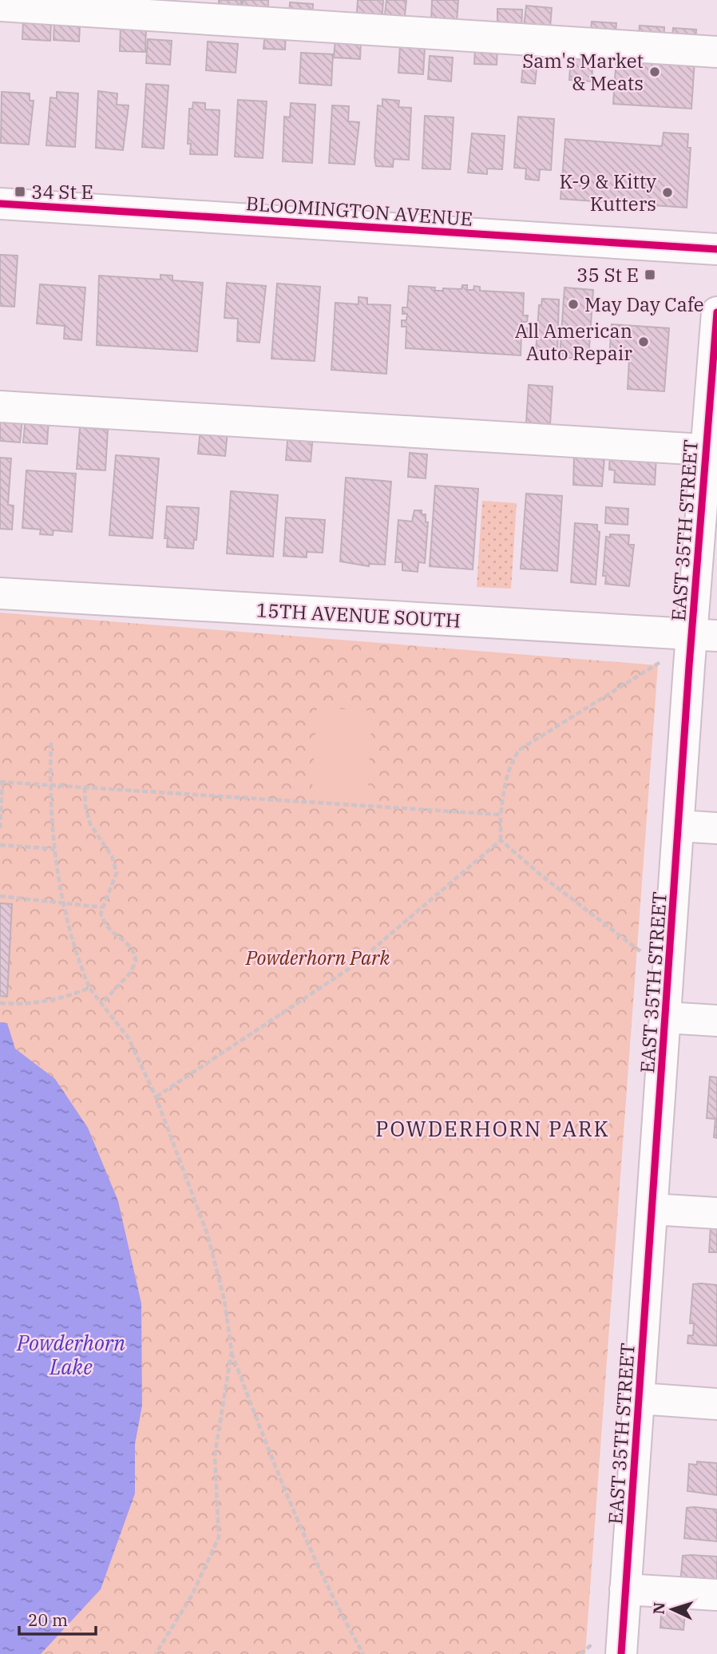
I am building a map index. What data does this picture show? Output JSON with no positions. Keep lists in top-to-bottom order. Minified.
{"streets":{"street":["BLOOMINGTON AVENUE","EAST 35TH STREET","15TH AVENUE SOUTH"]},"crossings":[["EAST 35TH STREET","15TH AVENUE SOUTH"]],"districts":["POWDERHORN PARK"],"water":["Powderhorn Lake"],"parks":["Powderhorn Park"],"places":{"other":["Sam's Market & Meats","K-9 & Kitty Kutters","May Day Cafe","All American Auto Repair"],"transit":["34 St E","35 St E"]},"scale_bar":"20 m","north":"left"}
